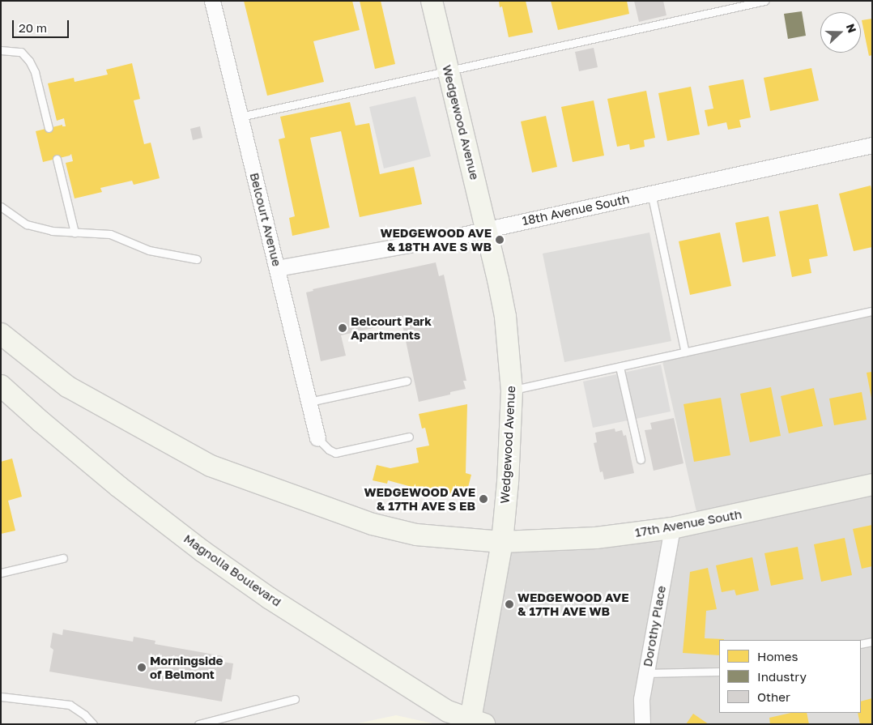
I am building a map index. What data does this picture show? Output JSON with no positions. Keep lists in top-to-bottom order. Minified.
{"streets":{"main road":["Wedgewood Avenue","17th Avenue South","Magnolia Boulevard"],"street":["18th Avenue South","Belcourt Avenue","Dorothy Place"]},"crossings":[["Wedgewood Avenue","18th Avenue South"],["Wedgewood Avenue","17th Avenue South"],["Wedgewood Avenue","Magnolia Boulevard"],["18th Avenue South","Belcourt Avenue"],["17th Avenue South","Dorothy Place"]],"places":["WEDGEWOOD AVE & 18TH AVE S WB","Belcourt Park Apartments","WEDGEWOOD AVE & 17TH AVE S EB","WEDGEWOOD AVE & 17TH AVE WB","Morningside of Belmont"],"legend":["Homes","Industry","Other"],"scale_bar":"20 m","north":"right"}
